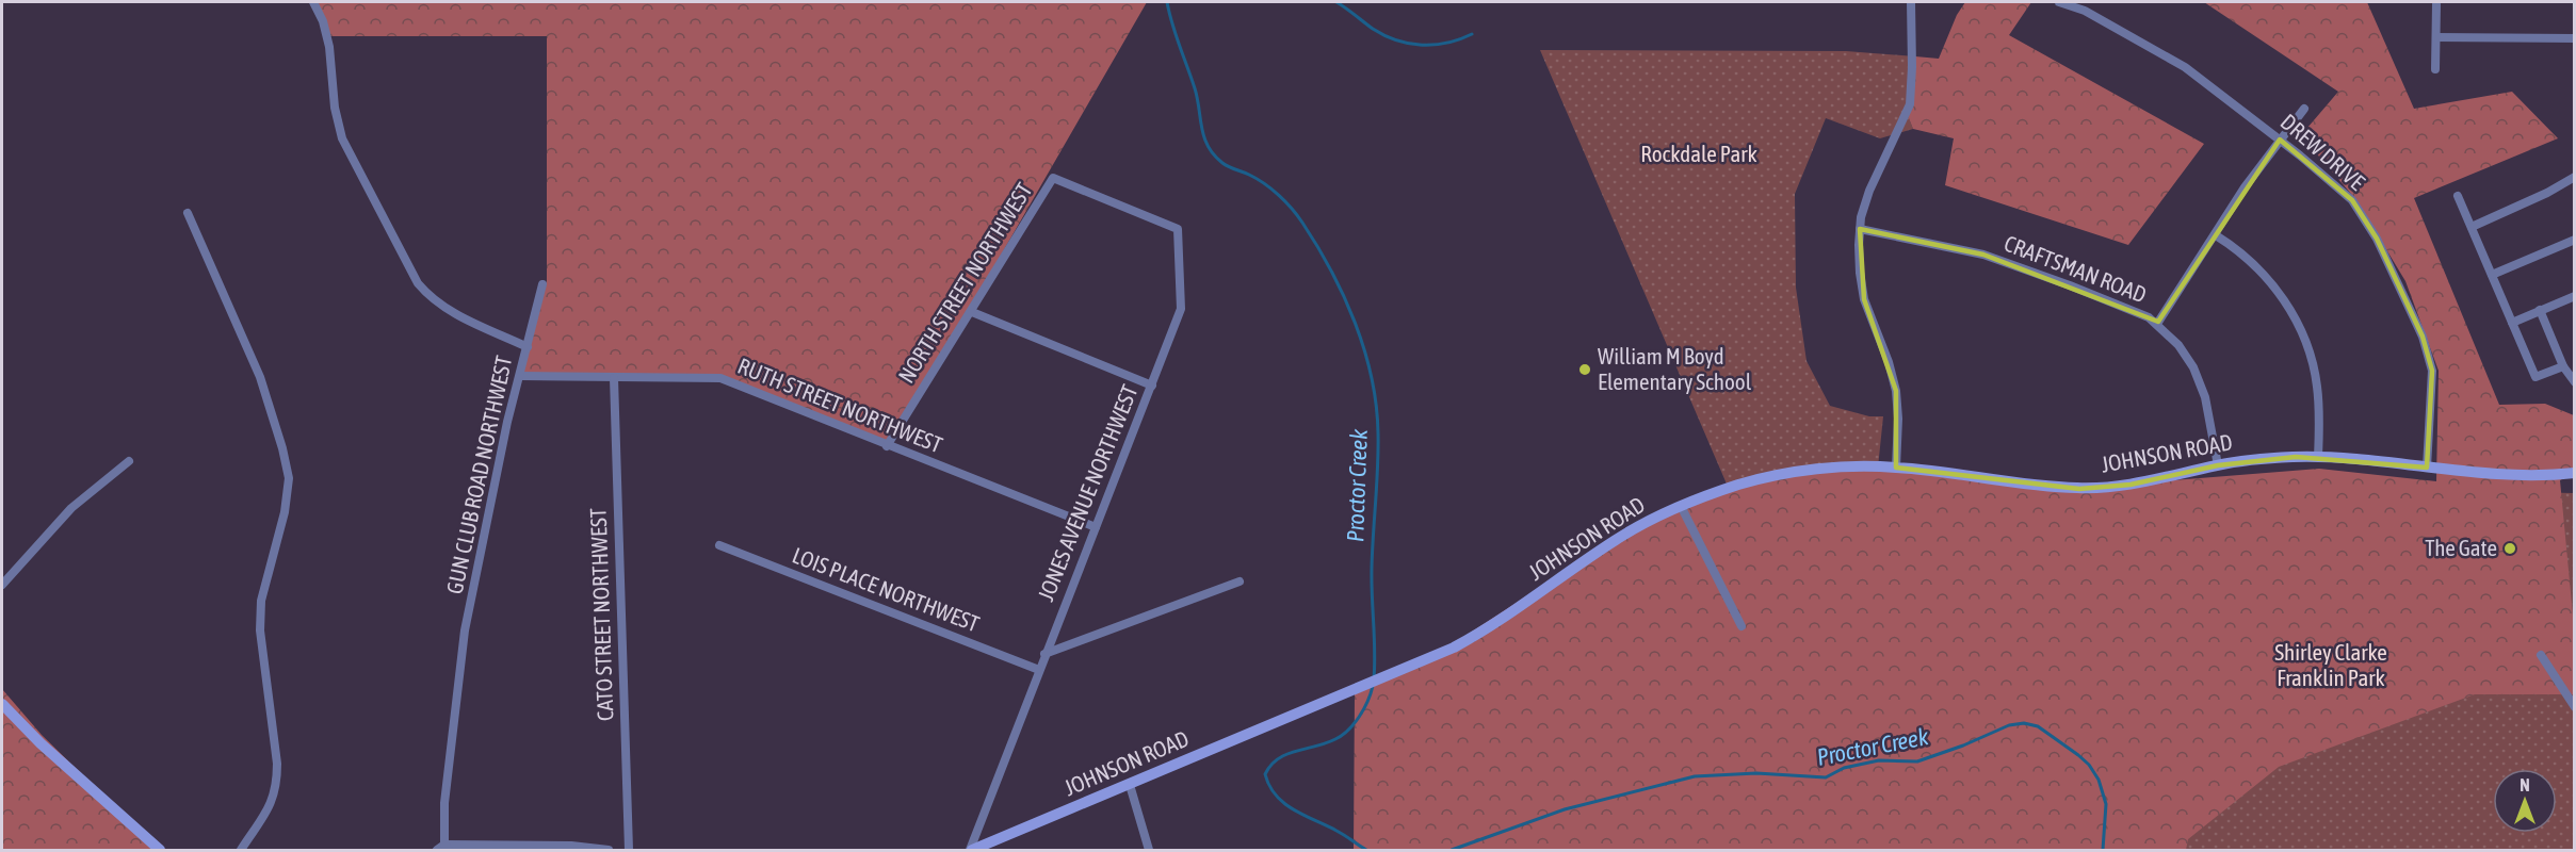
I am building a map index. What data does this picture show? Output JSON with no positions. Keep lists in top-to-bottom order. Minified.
{"streets":{"street":["DREW DRIVE","CRAFTSMAN ROAD","NORTH STREET NORTHWEST","RUTH STREET NORTHWEST","JOHNSON ROAD","GUN CLUB ROAD NORTHWEST","JONES AVENUE NORTHWEST","LOIS PLACE NORTHWEST","CATO STREET NORTHWEST"]},"crossings":[["DREW DRIVE","JOHNSON ROAD"],["CRAFTSMAN ROAD","JOHNSON ROAD"],["NORTH STREET NORTHWEST","RUTH STREET NORTHWEST"],["NORTH STREET NORTHWEST","JONES AVENUE NORTHWEST"],["RUTH STREET NORTHWEST","GUN CLUB ROAD NORTHWEST"],["RUTH STREET NORTHWEST","JONES AVENUE NORTHWEST"],["RUTH STREET NORTHWEST","CATO STREET NORTHWEST"],["JOHNSON ROAD","JONES AVENUE NORTHWEST"],["JONES AVENUE NORTHWEST","LOIS PLACE NORTHWEST"]],"water":["Proctor Creek"],"parks":["Rockdale Park","Shirley Clarke Franklin Park"],"places":["William M Boyd Elementary School","The Gate"],"north":"top"}
